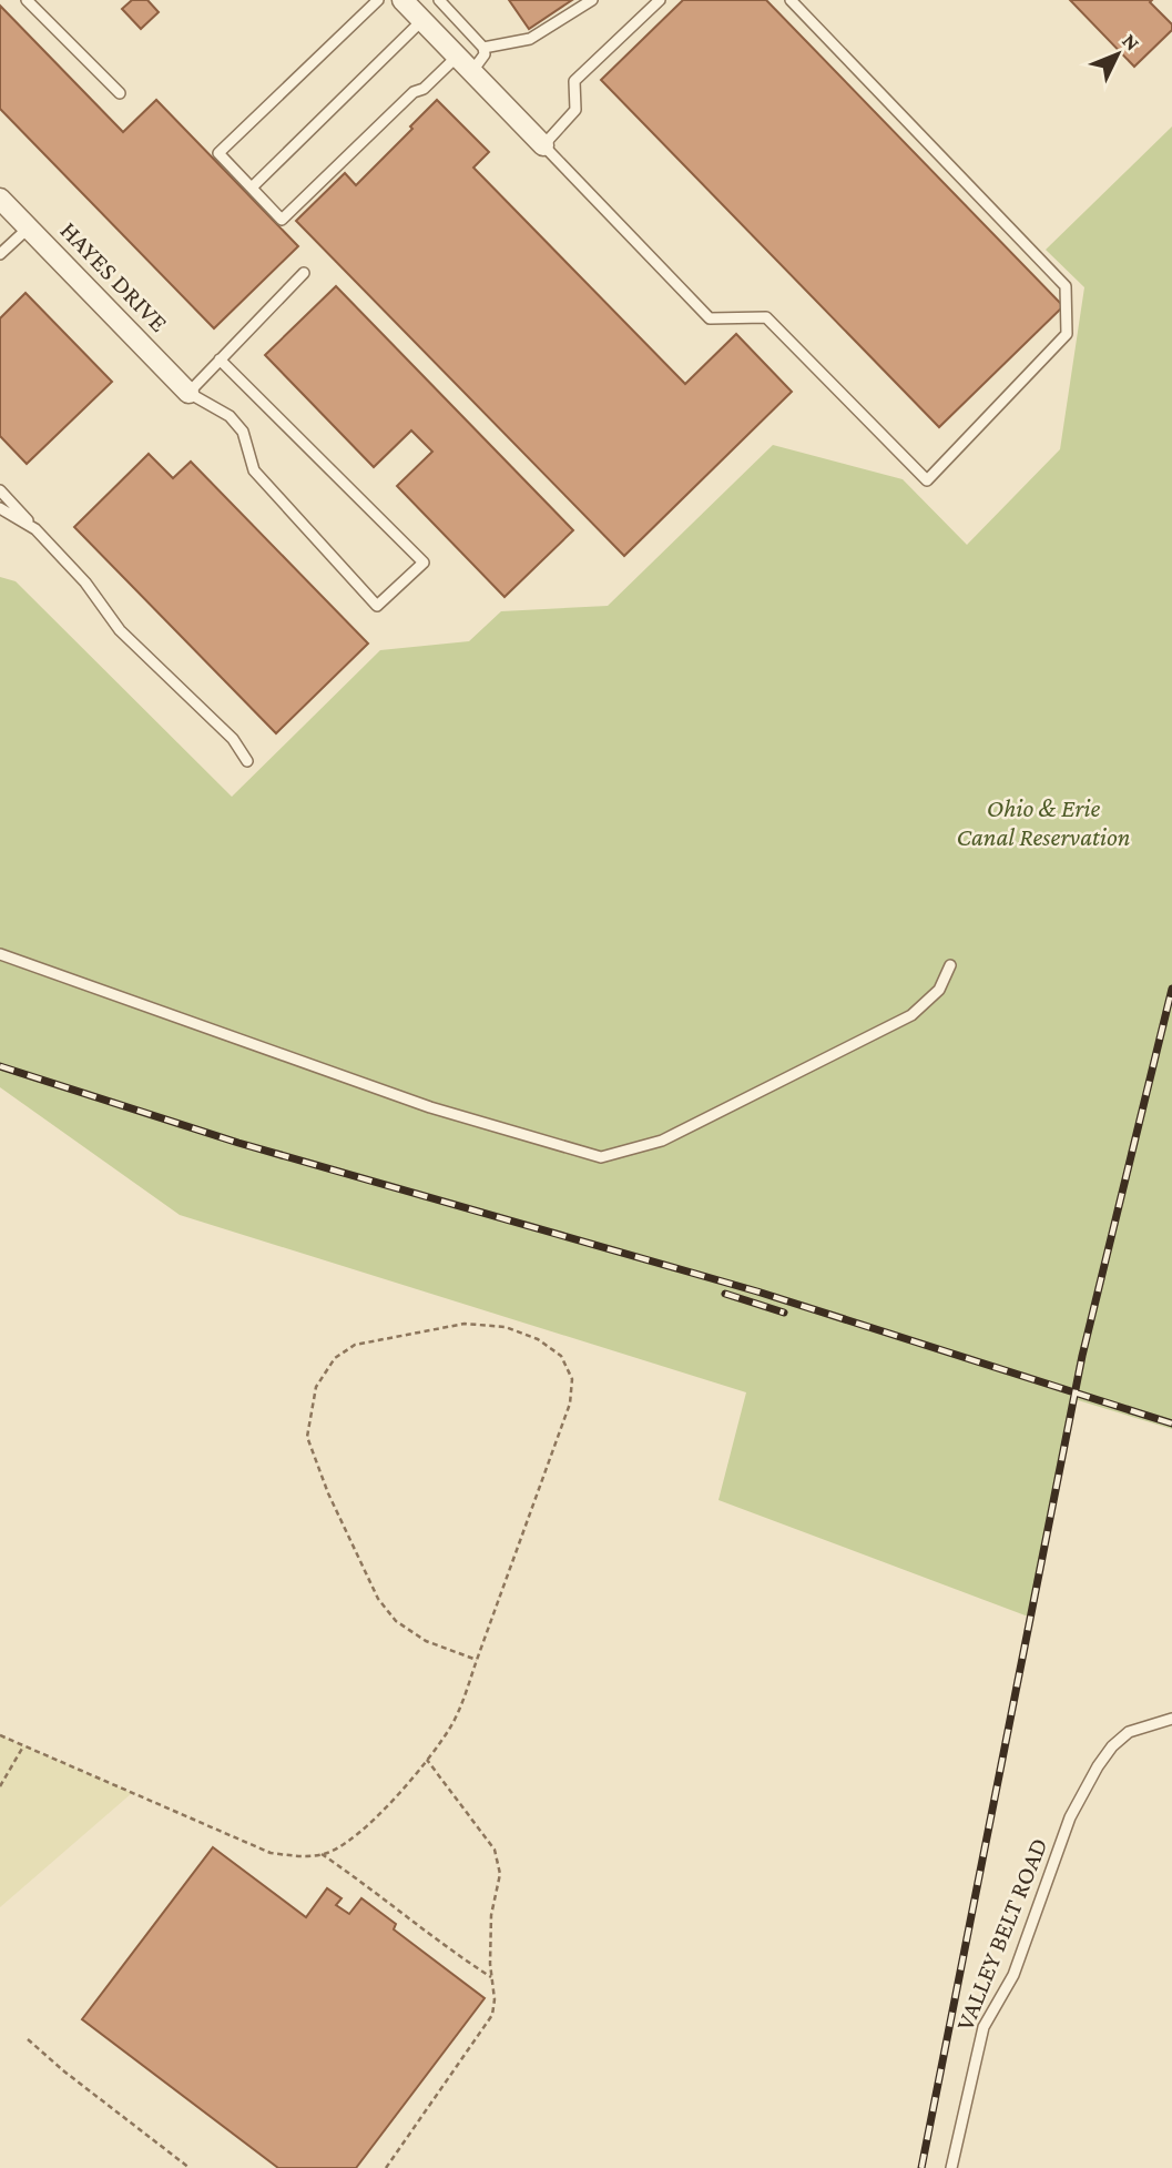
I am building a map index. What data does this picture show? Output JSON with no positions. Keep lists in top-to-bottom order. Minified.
{"streets":{"street":["HAYES DRIVE"],"lane":["VALLEY BELT ROAD"]},"parks":["Ohio & Erie Canal Reservation"],"north":"top right"}
